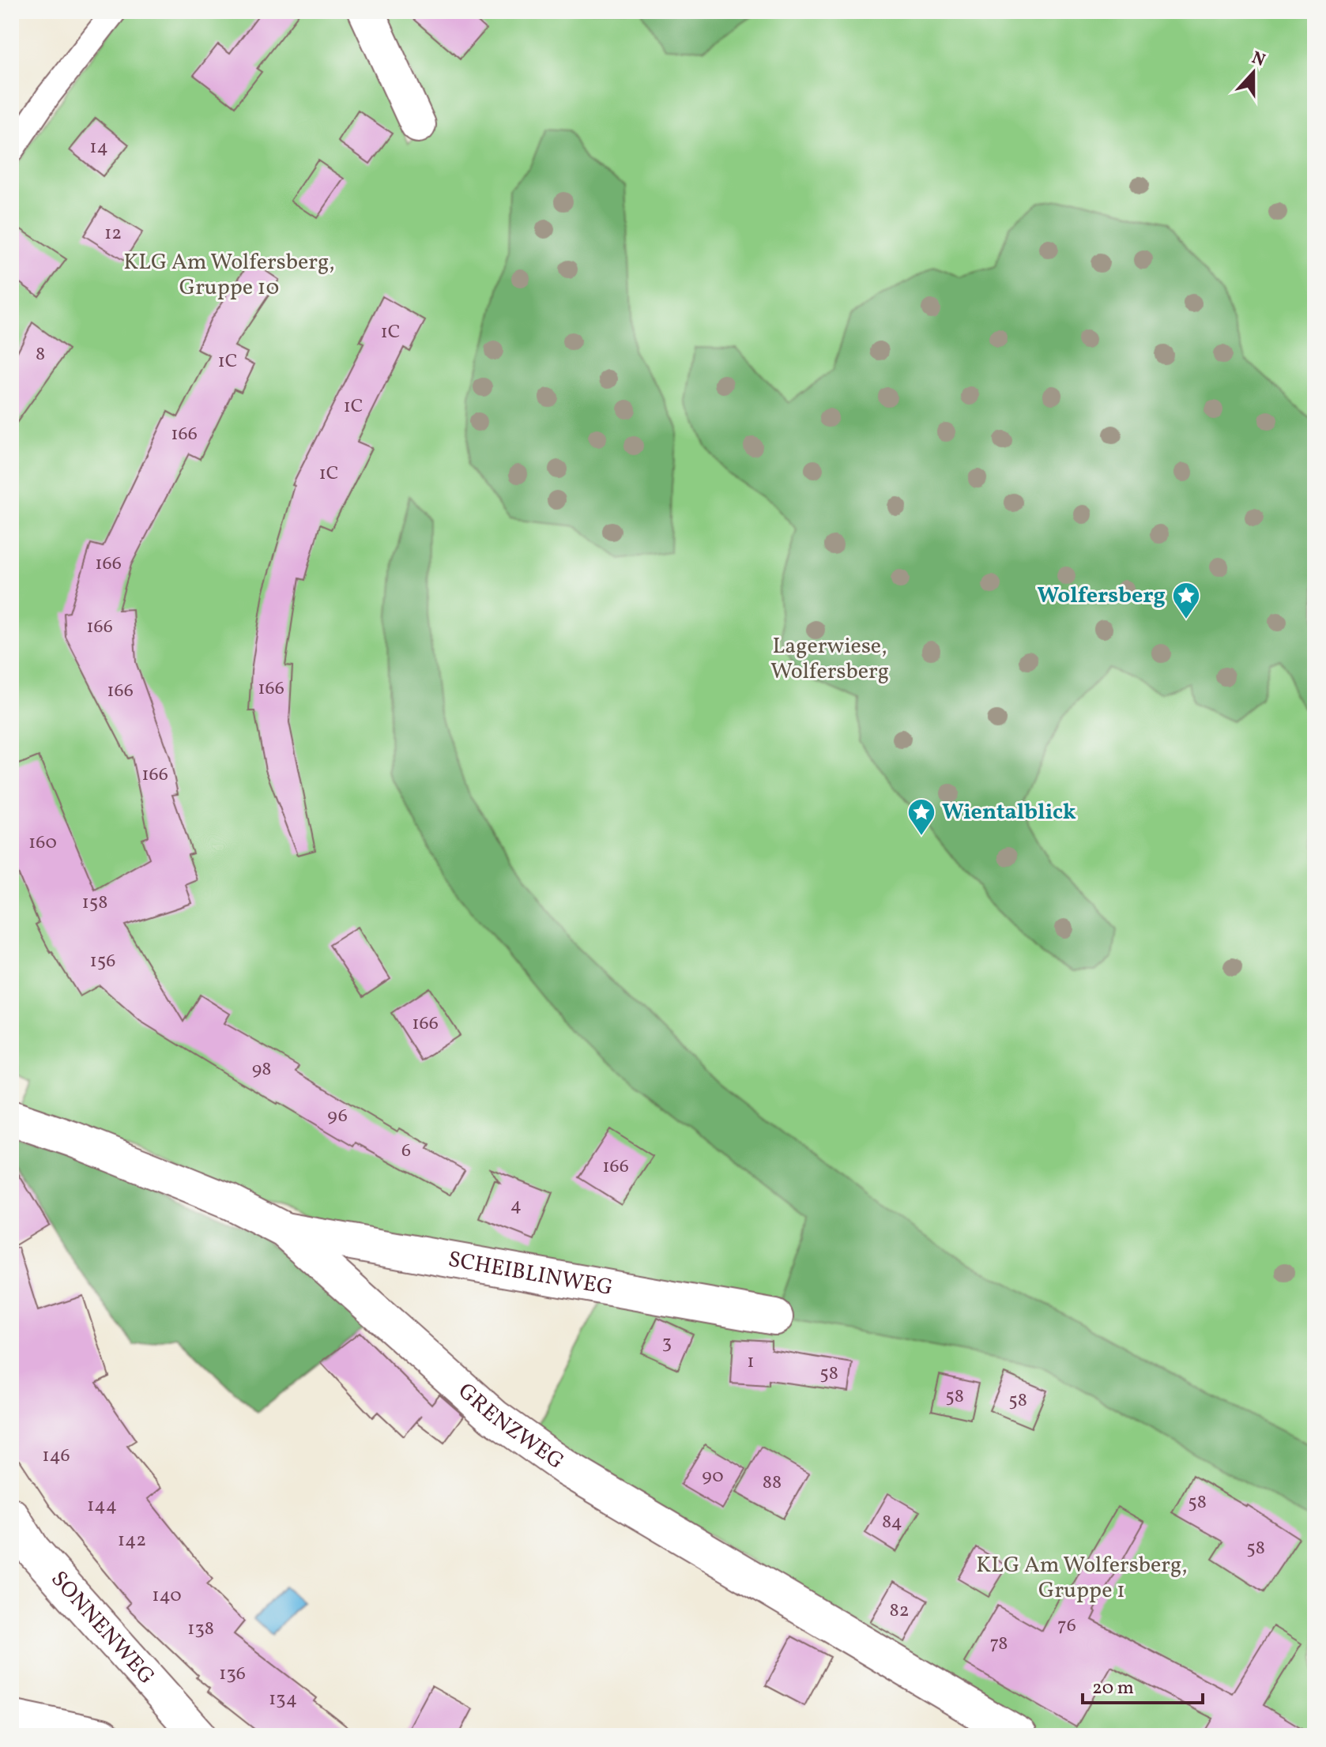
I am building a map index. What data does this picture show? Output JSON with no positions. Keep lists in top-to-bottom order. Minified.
{"streets":{"street":["SCHEIBLINWEG","GRENZWEG","SONNENWEG"]},"crossings":[["SCHEIBLINWEG","GRENZWEG"]],"parks":["KLG Am Wolfersberg, Gruppe 10","Lagerwiese, Wolfersberg","KLG Am Wolfersberg, Gruppe 1"],"places":{"place":["Wolfersberg","Wientalblick"]},"house_numbers":["14","12","1C","8","1C","1C","166","1C","166","166","166","166","166","160","158","156","166","98","96","6","166","4","3","1","58","58","58","146","90","88","58","144","84","142","58","140","82","76","138","78","136","134"],"scale_bar":"20 m","north":"top"}
